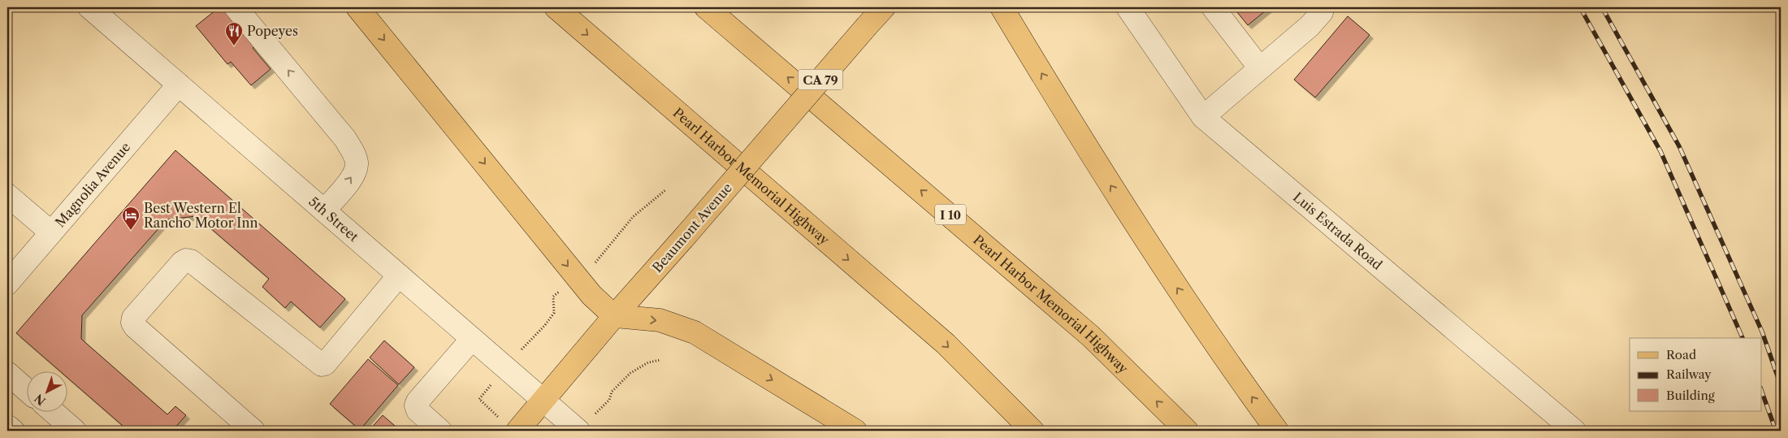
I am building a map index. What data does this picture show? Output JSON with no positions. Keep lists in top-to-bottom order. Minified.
{"streets":{"main road":["CA 79","Pearl Harbor Memorial Highway","I 10","Beaumont Avenue"],"street":["Magnolia Avenue","5th Street","Luis Estrada Road"]},"crossings":[["Magnolia Avenue","5th Street"],["5th Street","Beaumont Avenue"]],"places":{"restaurant":["Popeyes"],"hotel":["Best Western El Rancho Motor Inn"]},"legend":["Road","Railway","Building"],"north":"bottom left"}
